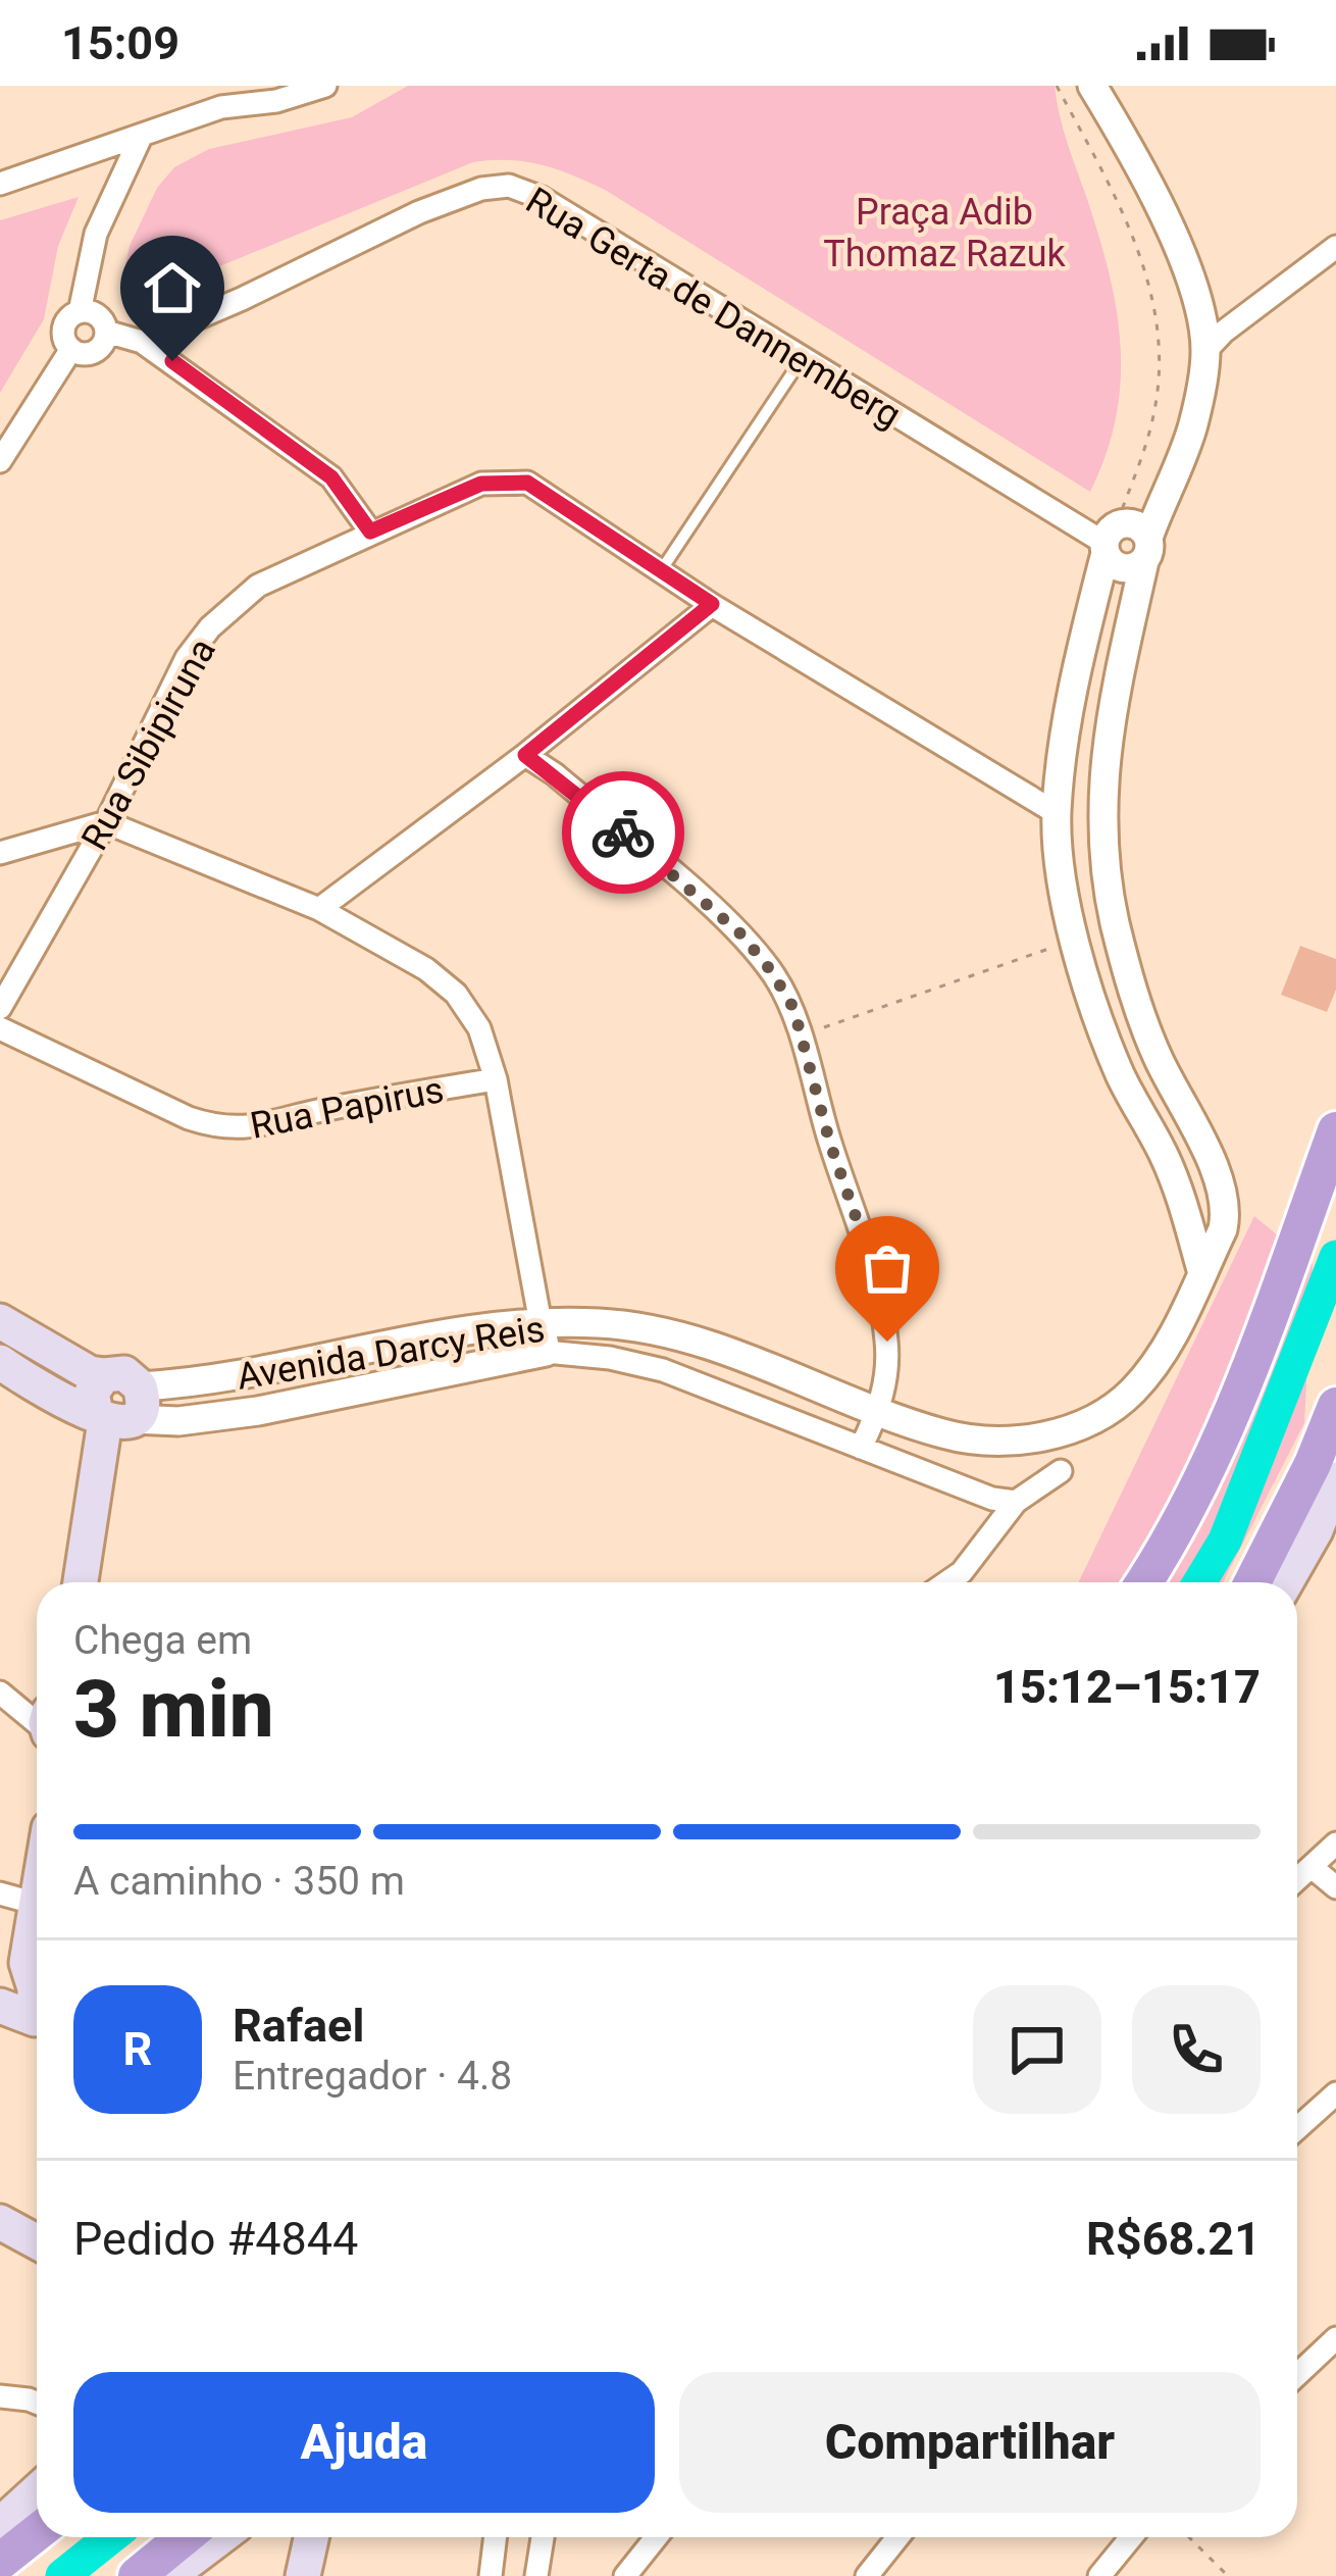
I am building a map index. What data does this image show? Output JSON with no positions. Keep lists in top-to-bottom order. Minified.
{"streets":{"main road":["Avenida Darcy Reis"],"street":["Rua Gerta de Dannemberg","Rua Sibipiruna","Rua Papirus"]},"parks":["Praça Adib Thomaz Razuk"],"page":{"status":"15:09","heading":["3 min","Chega em","15:12–15:17"],"panel":["Rafael","Entregador · 4.8","Pedido #4844","R$68.21"],"bar":"A caminho · 350 m","round":"R","buttons":["Ajuda","Compartilhar"]}}
